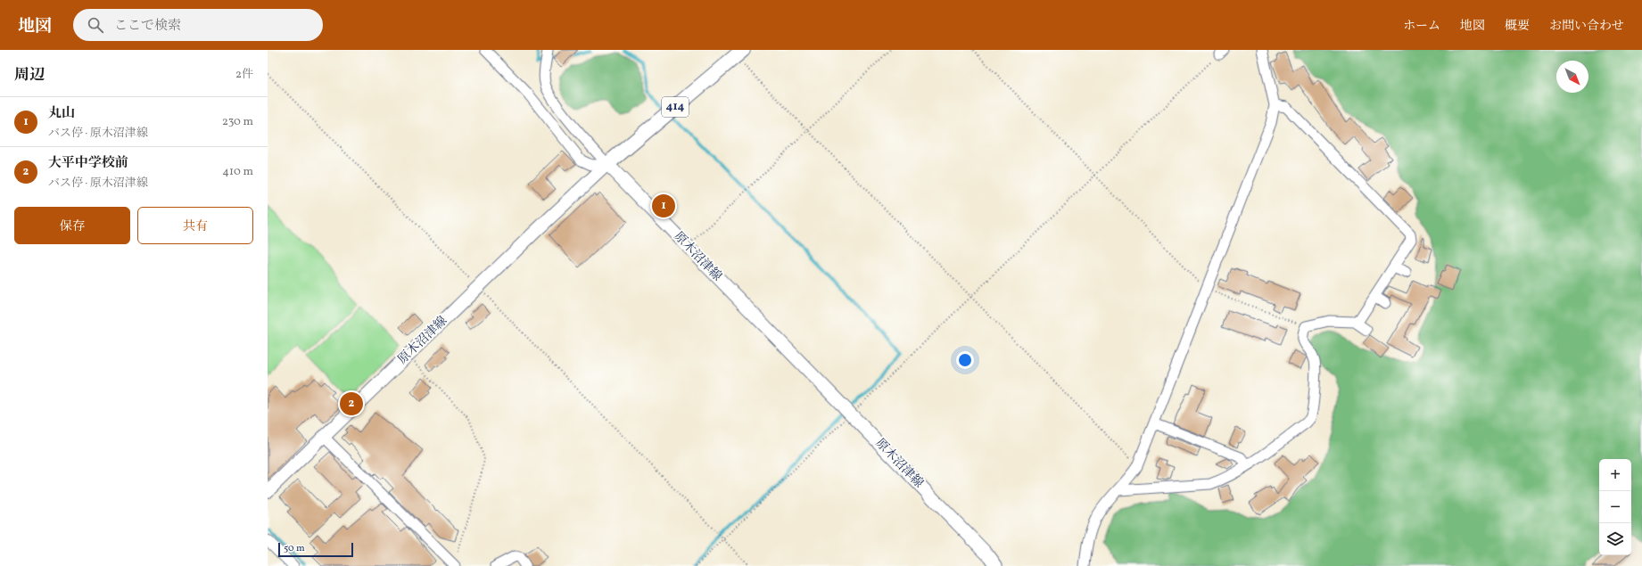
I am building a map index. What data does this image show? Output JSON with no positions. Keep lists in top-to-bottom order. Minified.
{"streets":{"highway":["414"],"main road":["原木沼津線"]},"crossings":[["414","原木沼津線"]],"scale_bar":"50 m","north":"bottom right","page":{"header":"地図","search":"ここで検索","nav":["ホーム","地図","概要","お問い合わせ"],"heading":["周辺","2件"],"list":[{"mark":"1","name":"丸山","note":"バス停 · 原木沼津線","value":"230 m"},{"mark":"2","name":"大平中学校前","note":"バス停 · 原木沼津線","value":"410 m"}],"pins":["1","2"],"buttons":["保存","共有"],"map_buttons":["+","−"],"scale":"50 m"}}
